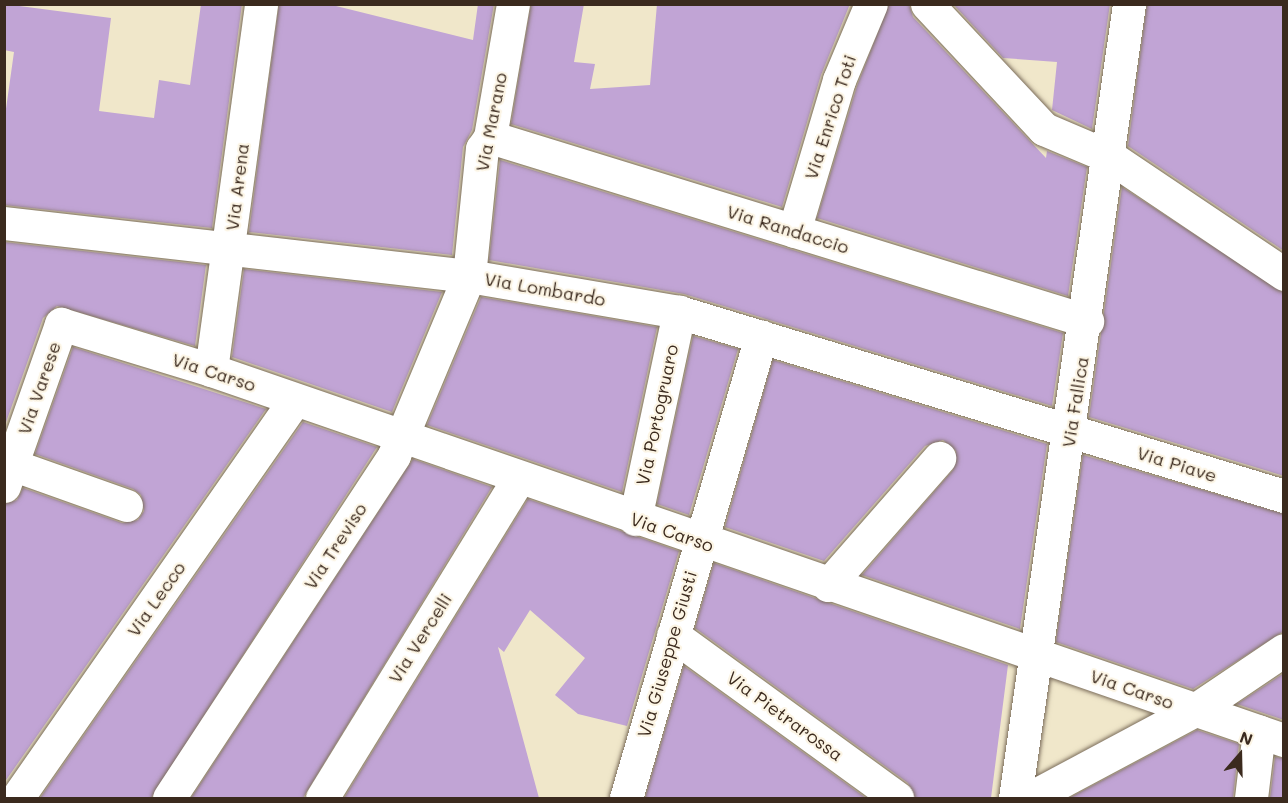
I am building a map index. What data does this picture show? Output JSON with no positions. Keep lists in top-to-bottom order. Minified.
{"streets":{"street":["Via Enrico Toti","Via Marano","Via Arena","Via Randaccio","Via Lombardo","Via Carso","Via Varese","Via Fallica","Via Portogruaro","Via Piave","Via Treviso","Via Lecco","Via Vercelli","Via Giuseppe Giusti","Via Pietrarossa"]},"crossings":[["Via Enrico Toti","Via Randaccio"],["Via Marano","Via Randaccio"],["Via Marano","Via Lombardo"],["Via Marano","Via Treviso"],["Via Arena","Via Lombardo"],["Via Arena","Via Carso"],["Via Randaccio","Via Fallica"],["Via Lombardo","Via Fallica"],["Via Lombardo","Via Portogruaro"],["Via Lombardo","Via Piave"],["Via Lombardo","Via Treviso"],["Via Lombardo","Via Giuseppe Giusti"],["Via Carso","Via Varese"],["Via Carso","Via Fallica"],["Via Carso","Via Portogruaro"],["Via Carso","Via Treviso"],["Via Carso","Via Lecco"],["Via Carso","Via Vercelli"],["Via Carso","Via Giuseppe Giusti"],["Via Fallica","Via Piave"],["Via Giuseppe Giusti","Via Pietrarossa"]],"north":"top"}
